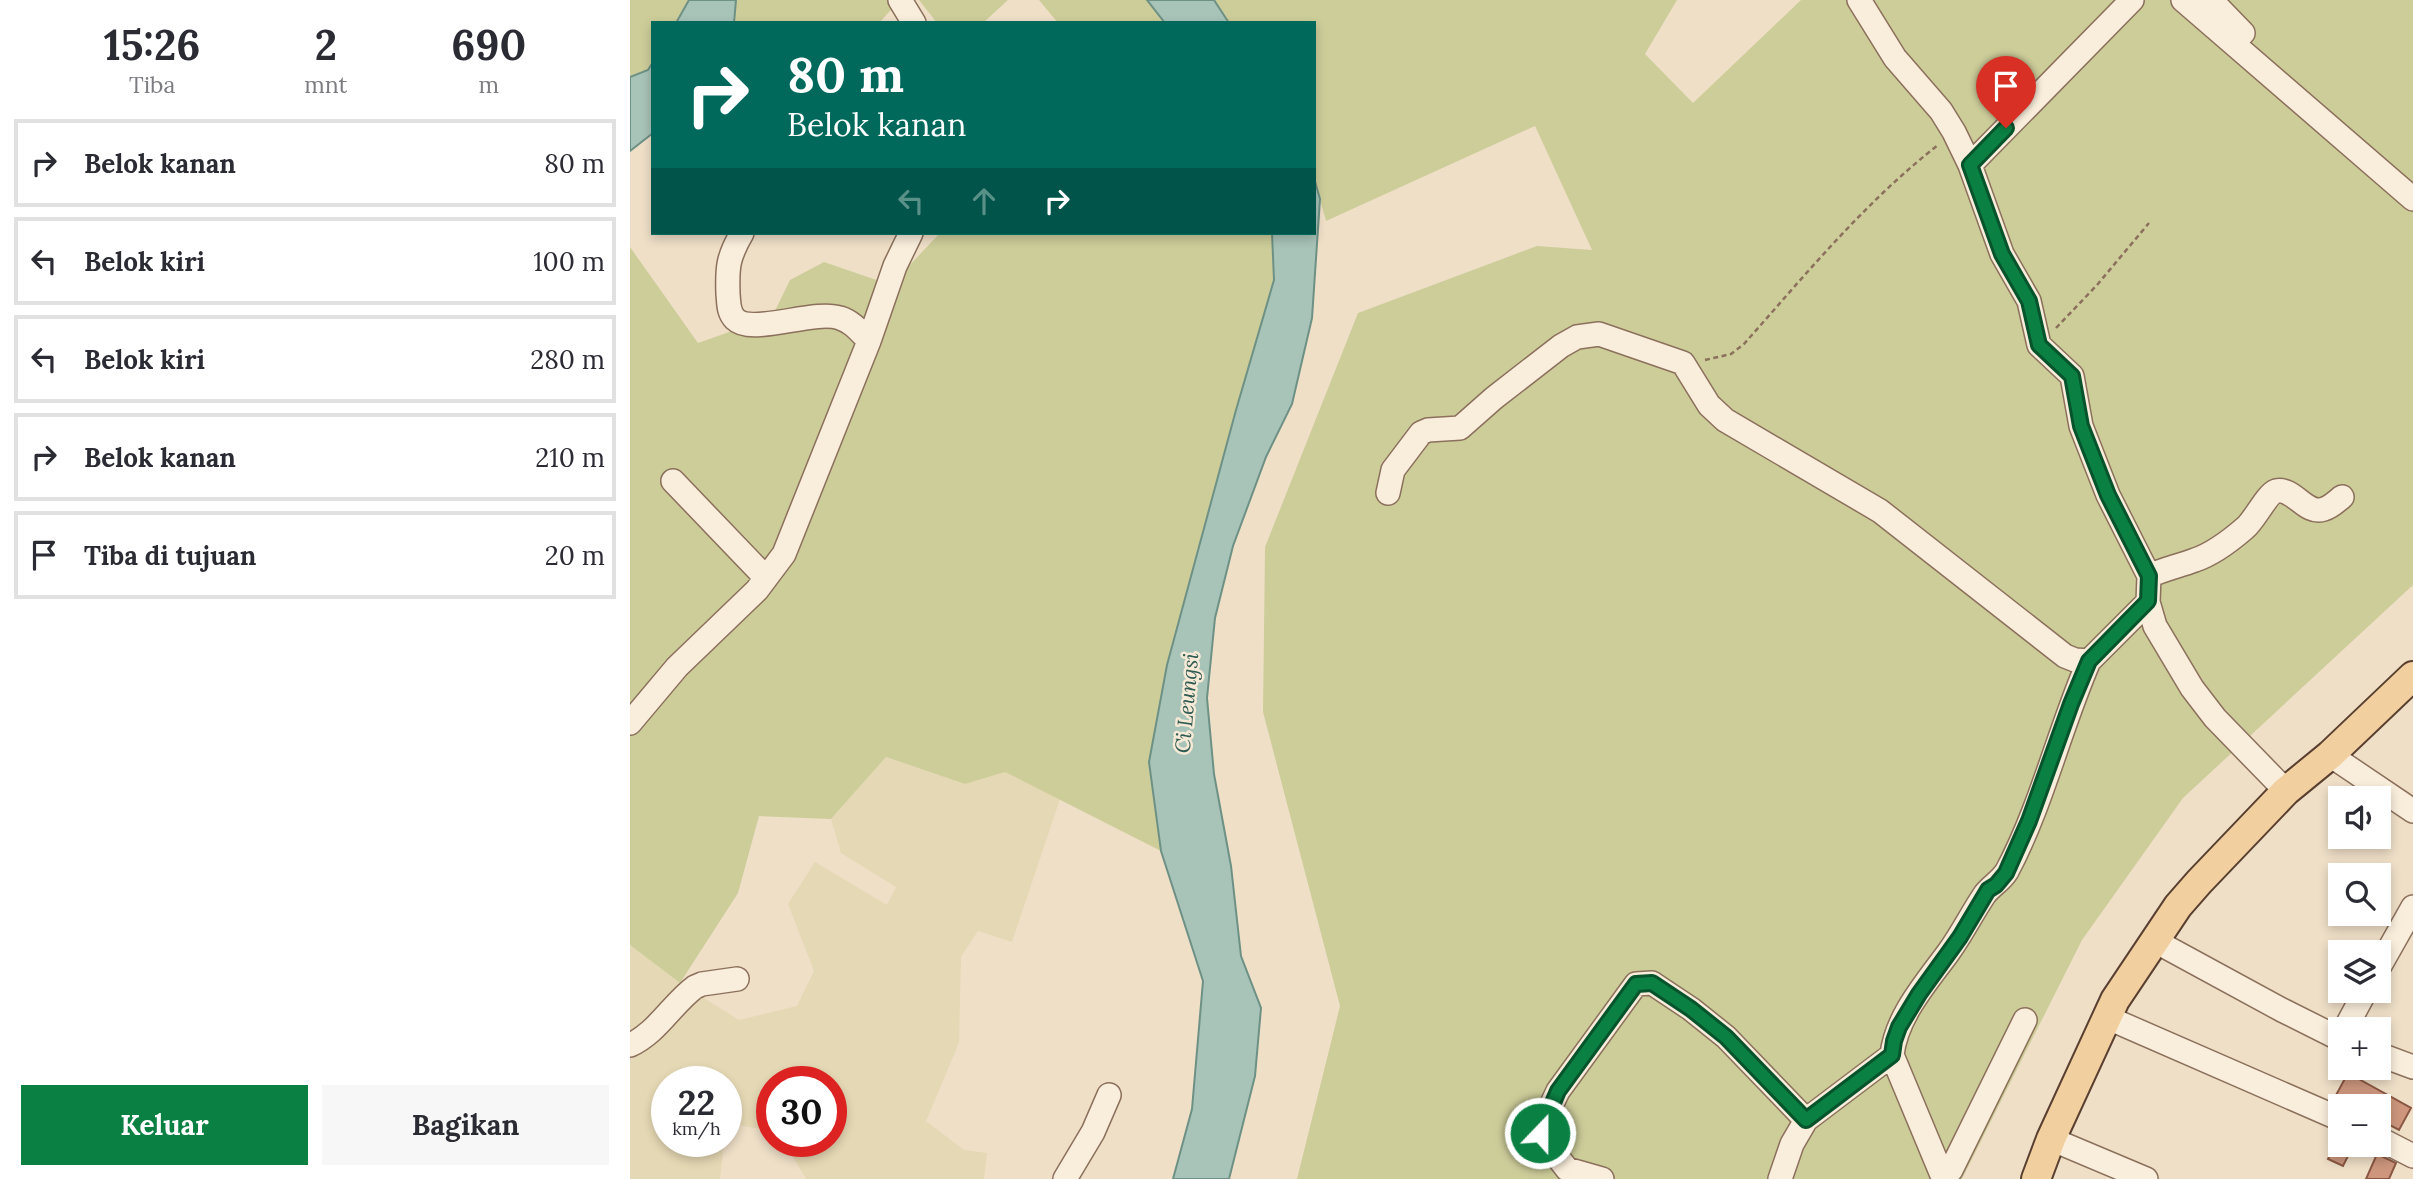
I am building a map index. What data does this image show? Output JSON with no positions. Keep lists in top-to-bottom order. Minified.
{"water":["Ci Leungsi"],"page":{"eta":["15:26","Tiba","2","mnt","690","m"],"turn":["80 m","Belok kanan"],"list":[{"name":"Belok kanan","value":"80 m"},{"name":"Belok kiri","value":"100 m"},{"name":"Belok kiri","value":"280 m"},{"name":"Belok kanan","value":"210 m"},{"name":"Tiba di tujuan","value":"20 m"}],"map_buttons":["+","−"],"speed":"22 km/h","limit":"30","buttons":["Keluar","Bagikan"]}}
